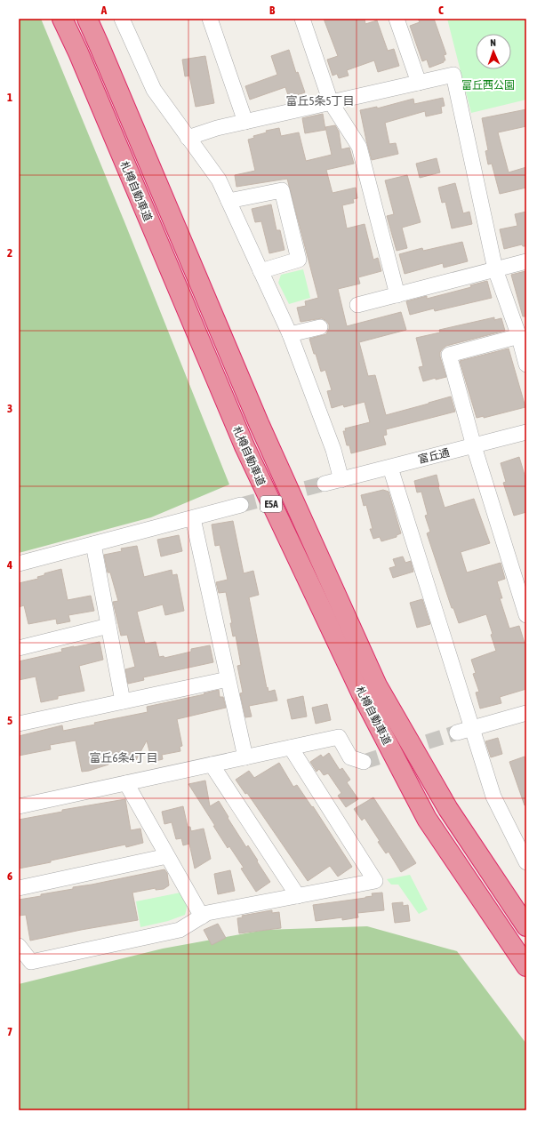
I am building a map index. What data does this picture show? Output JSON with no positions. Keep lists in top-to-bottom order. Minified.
{"streets":{"highway":["札樽自動車道","E5A"],"street":["富丘通"]},"districts":["富丘5条5丁目","富丘6条4丁目"],"parks":["富丘西公園"],"north":"top","grid":{"columns":["A","B","C"],"rows":["1","2","3","4","5","6","7"]}}
